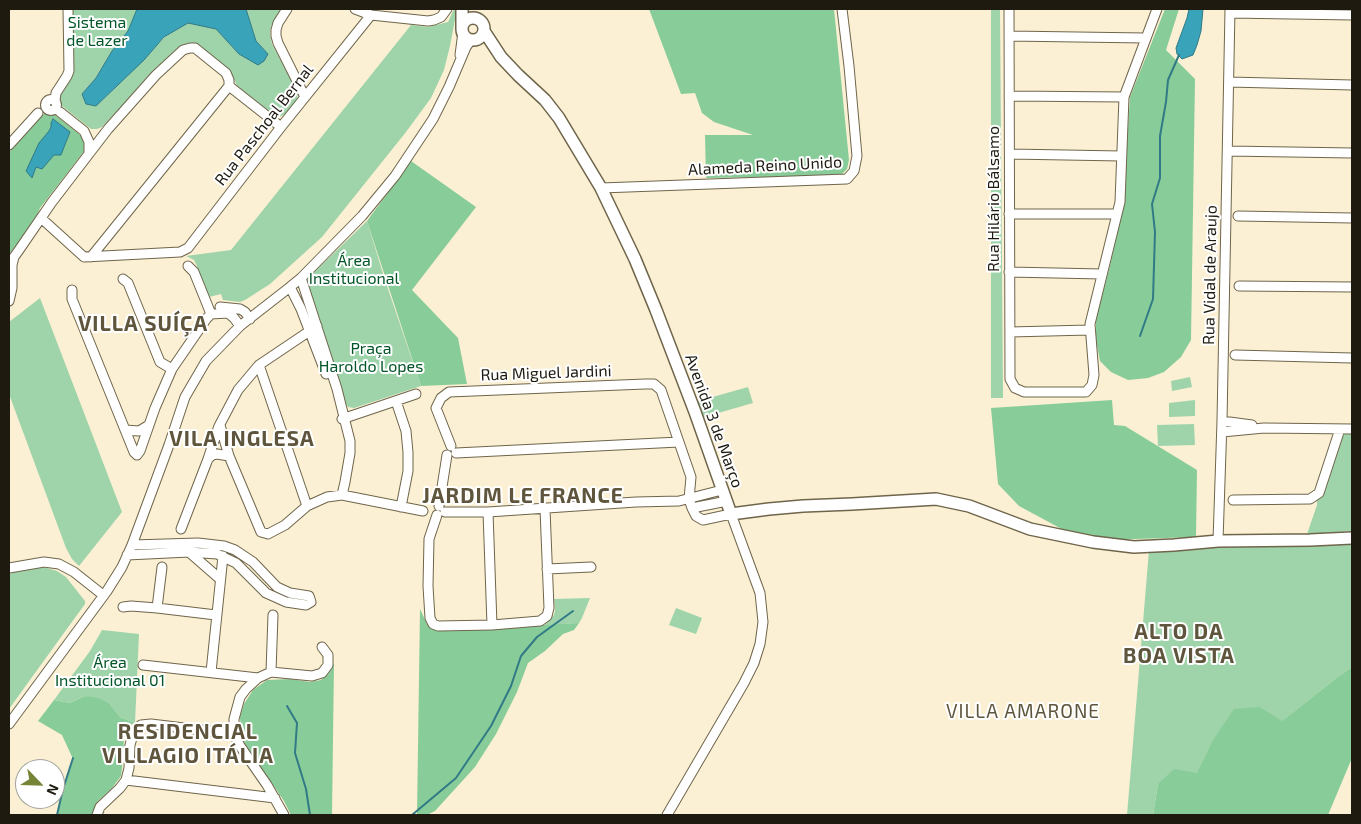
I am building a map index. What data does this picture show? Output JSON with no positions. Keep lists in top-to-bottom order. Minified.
{"streets":{"main road":["Avenida 3 de Março"],"street":["Rua Paschoal Bernal","Alameda Reino Unido","Rua Hilário Bálsamo","Rua Vidal de Araujo","Rua Miguel Jardini"]},"crossings":[["Alameda Reino Unido","Avenida 3 de Março"]],"districts":["VILLA SUÍÇA","VILA INGLESA","JARDIM LE FRANCE","ALTO DA BOA VISTA","VILLA AMARONE","RESIDENCIAL VILLAGIO ITÁLIA"],"parks":["Sistema de Lazer","Área Institucional","Praça Haroldo Lopes","Área Institucional 01"],"north":"bottom right"}
